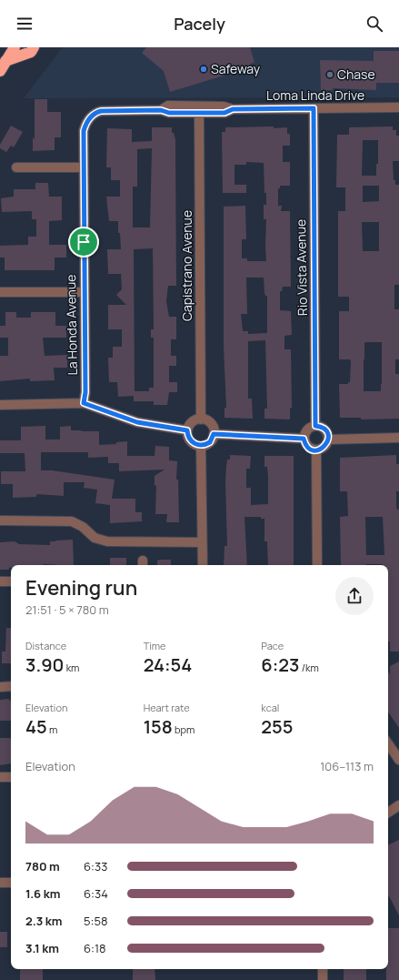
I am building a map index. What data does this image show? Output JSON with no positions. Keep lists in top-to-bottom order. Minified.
{"streets":{"street":["Loma Linda Drive","Capistrano Avenue","Rio Vista Avenue","La Honda Avenue"]},"crossings":[["Loma Linda Drive","Capistrano Avenue"],["Loma Linda Drive","Rio Vista Avenue"],["Loma Linda Drive","La Honda Avenue"]],"places":["Safeway","Chase"],"page":{"header":"Pacely","heading":["Evening run","21:51 · 5 × 780 m"],"stats":[["Distance","3.90 km"],["Time","24:54"],["Pace","6:23 /km"],["Elevation","45 m"],["Heart rate","158 bpm"],["kcal","255"]],"chart":["Elevation","106–113 m"],"list":[{"name":"780 m","note":"6:33"},{"name":"1.6 km","note":"6:34"},{"name":"2.3 km","note":"5:58"},{"name":"3.1 km","note":"6:18"}]}}
